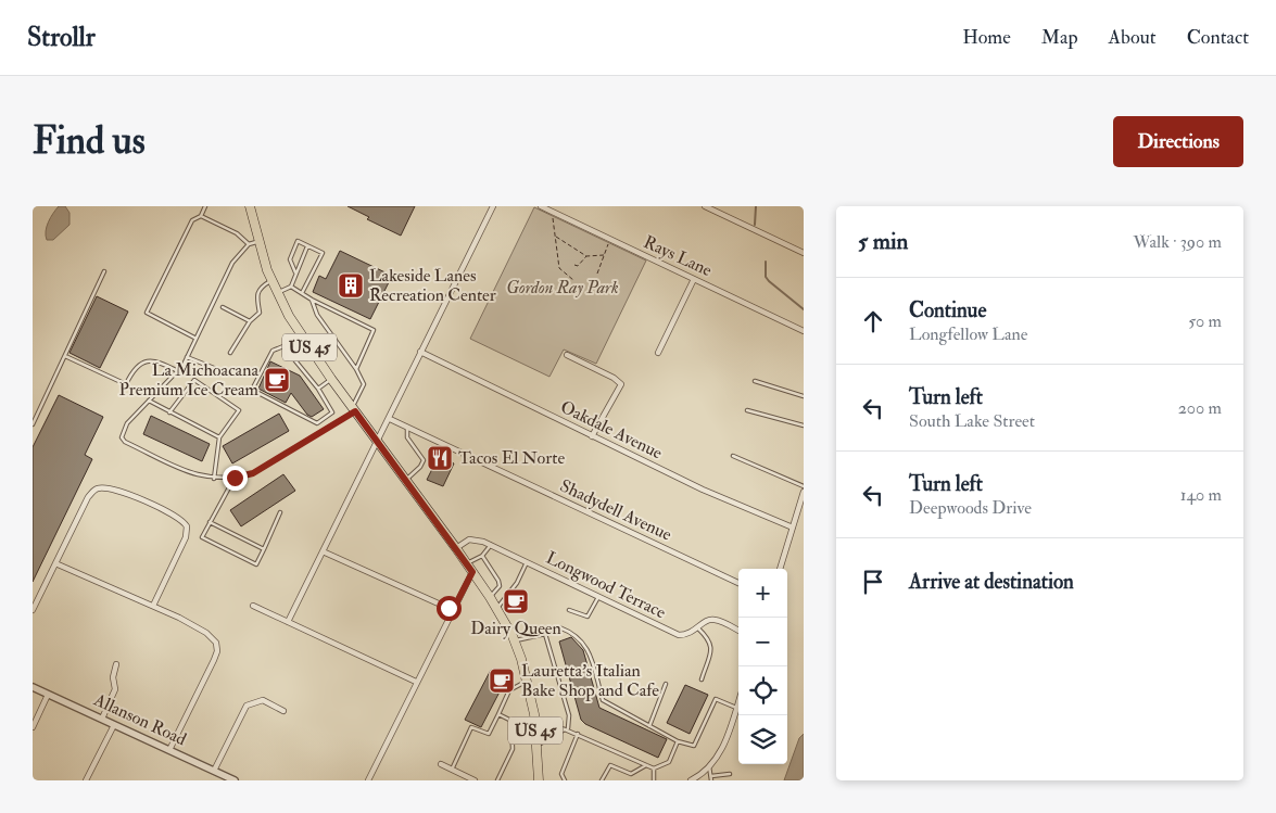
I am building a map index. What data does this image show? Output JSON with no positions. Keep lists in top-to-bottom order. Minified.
{"streets":{"main road":["US 45"],"street":["Rays Lane","Oakdale Avenue","Shadydell Avenue","Longwood Terrace","Allanson Road"]},"crossings":[["US 45","Longwood Terrace"]],"parks":["Gordon Ray Park"],"places":{"building":["Lakeside Lanes Recreation Center"],"cafe":["La Michoacana Premium Ice Cream","Dairy Queen","Lauretta's Italian Bake Shop and Cafe"],"restaurant":["Tacos El Norte"]},"page":{"header":"Strollr","nav":["Home","Map","About","Contact"],"buttons":"Directions","title":"Find us","heading":["5 min","Walk · 390 m"],"list":[["Continue","Longfellow Lane","50 m"],["Turn left","South Lake Street","200 m"],["Turn left","Deepwoods Drive","140 m"],"Arrive at destination"],"map_buttons":["+","−"]}}
